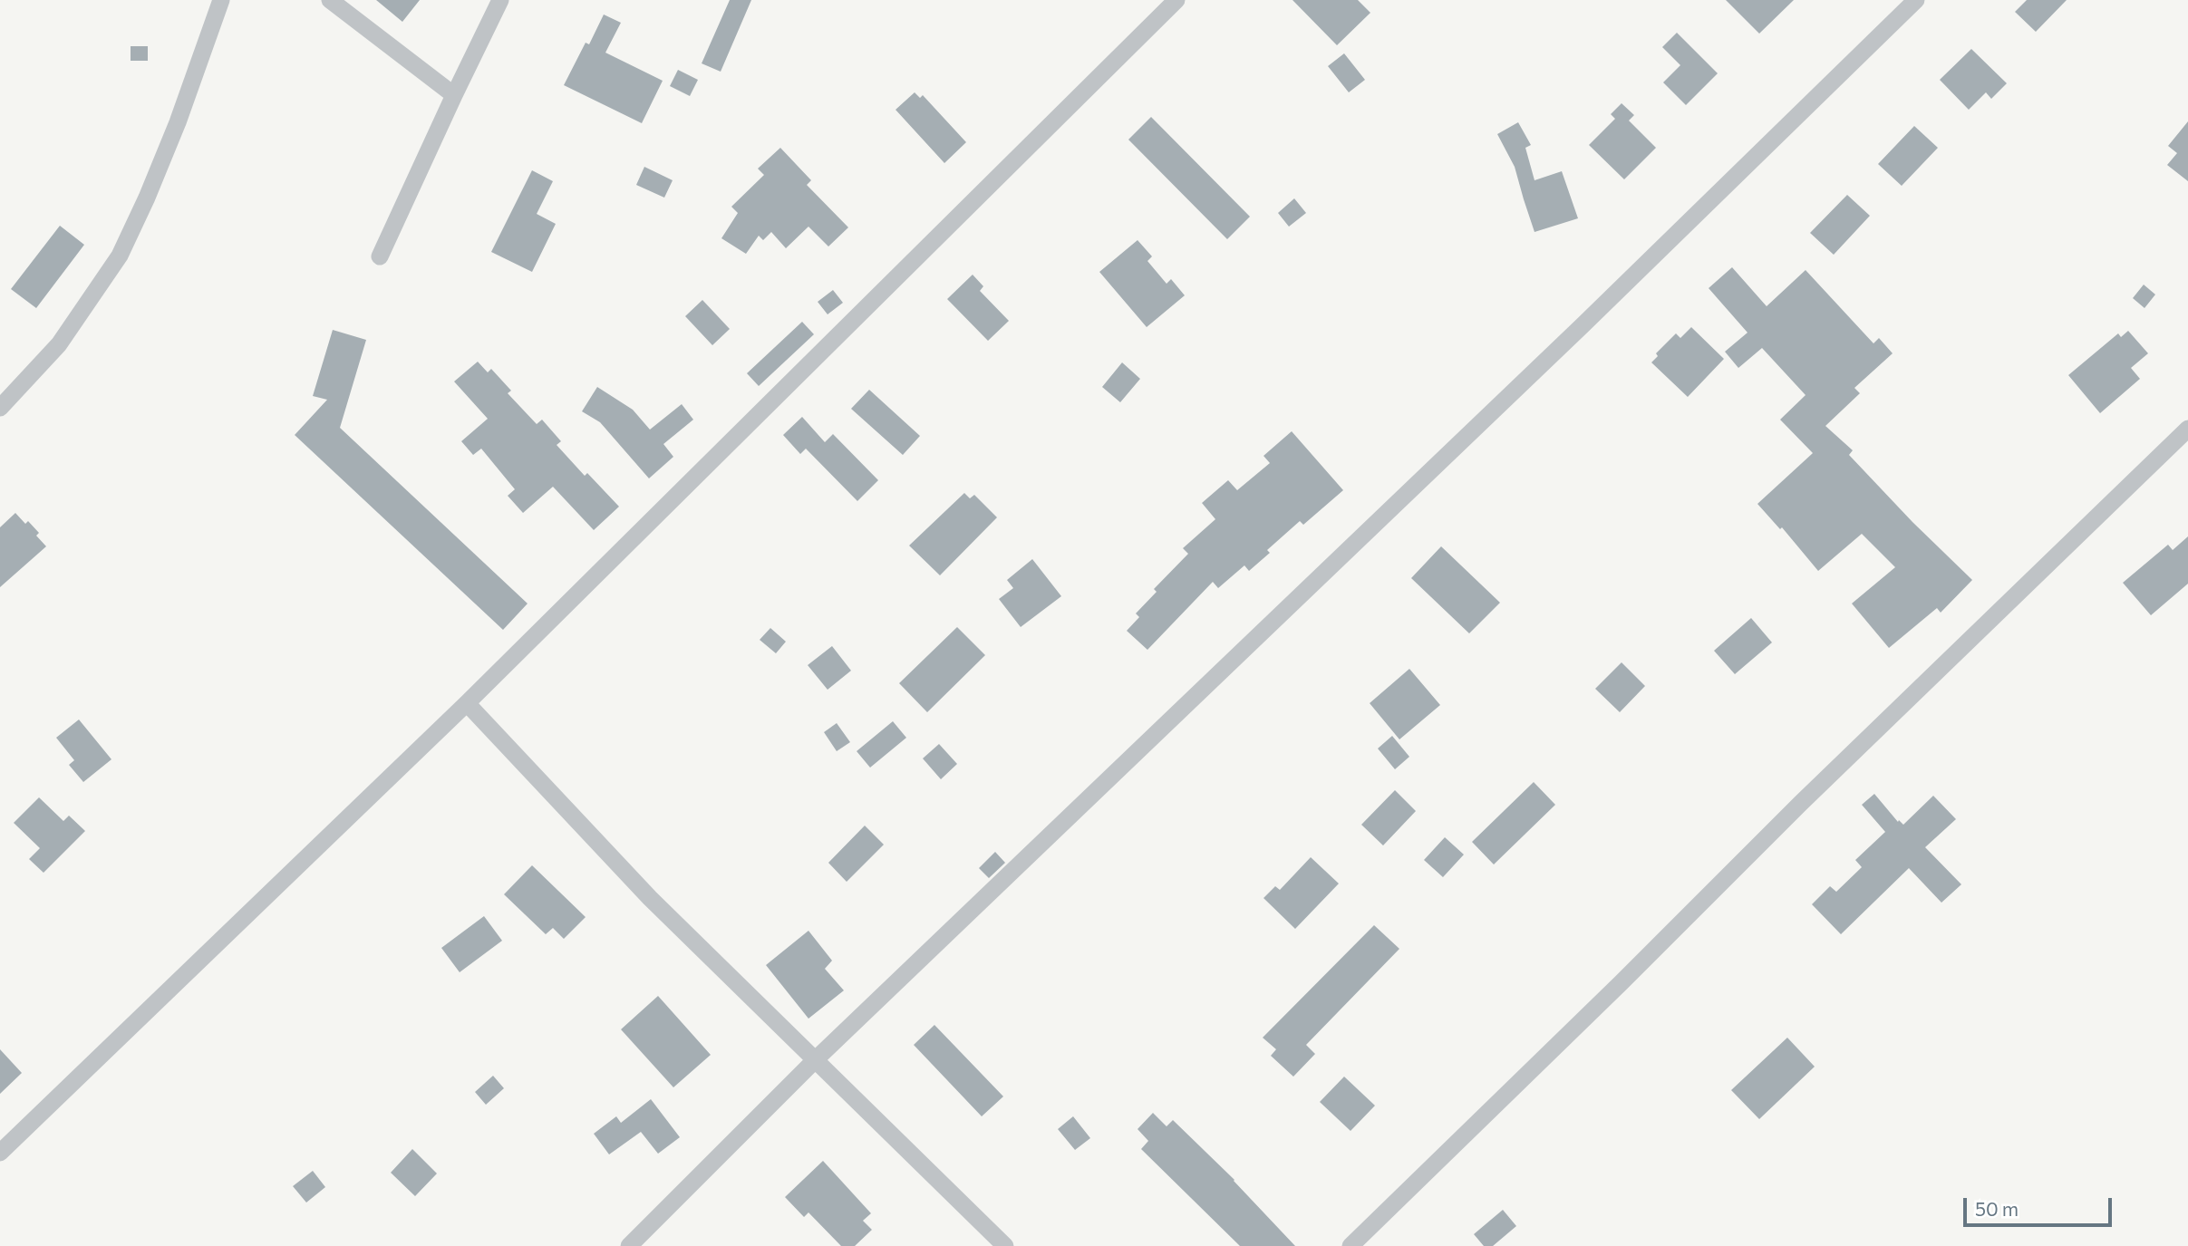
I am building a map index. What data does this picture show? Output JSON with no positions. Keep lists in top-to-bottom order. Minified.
{"scale_bar":"50 m"}
